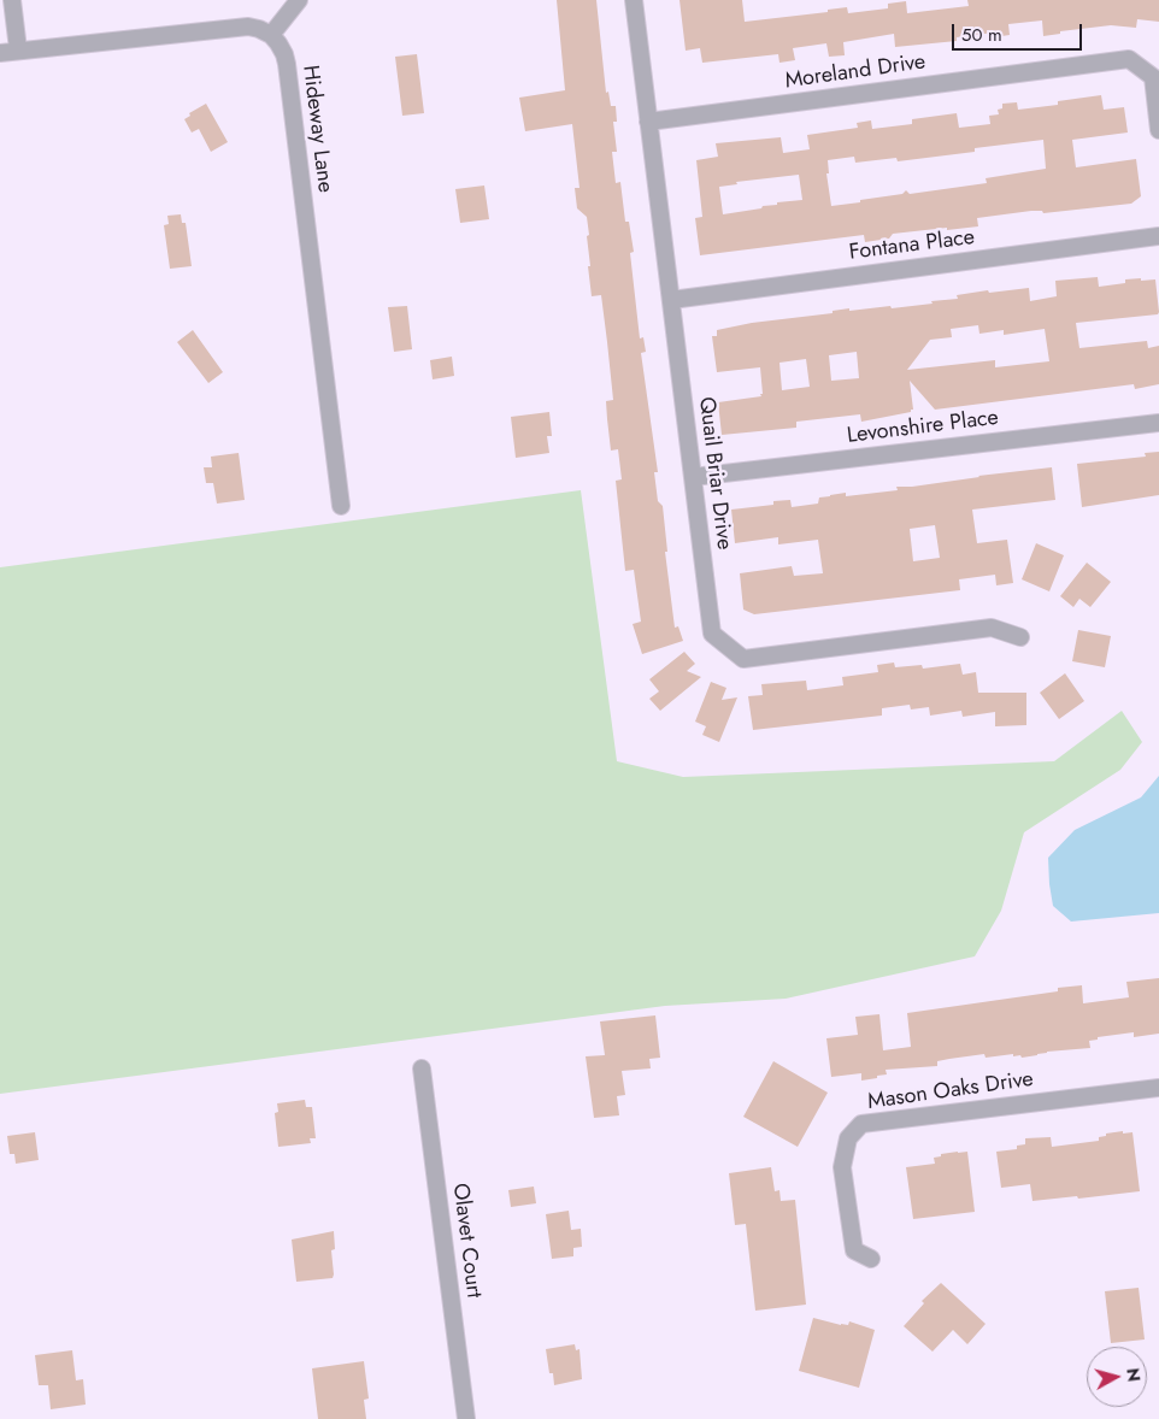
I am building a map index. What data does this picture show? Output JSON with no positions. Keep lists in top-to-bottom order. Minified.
{"streets":{"street":["Moreland Drive","Hideway Lane","Fontana Place","Levonshire Place","Quail Briar Drive","Mason Oaks Drive","Olavet Court"]},"crossings":[["Moreland Drive","Quail Briar Drive"],["Fontana Place","Quail Briar Drive"],["Levonshire Place","Quail Briar Drive"]],"scale_bar":"50 m","north":"right"}
